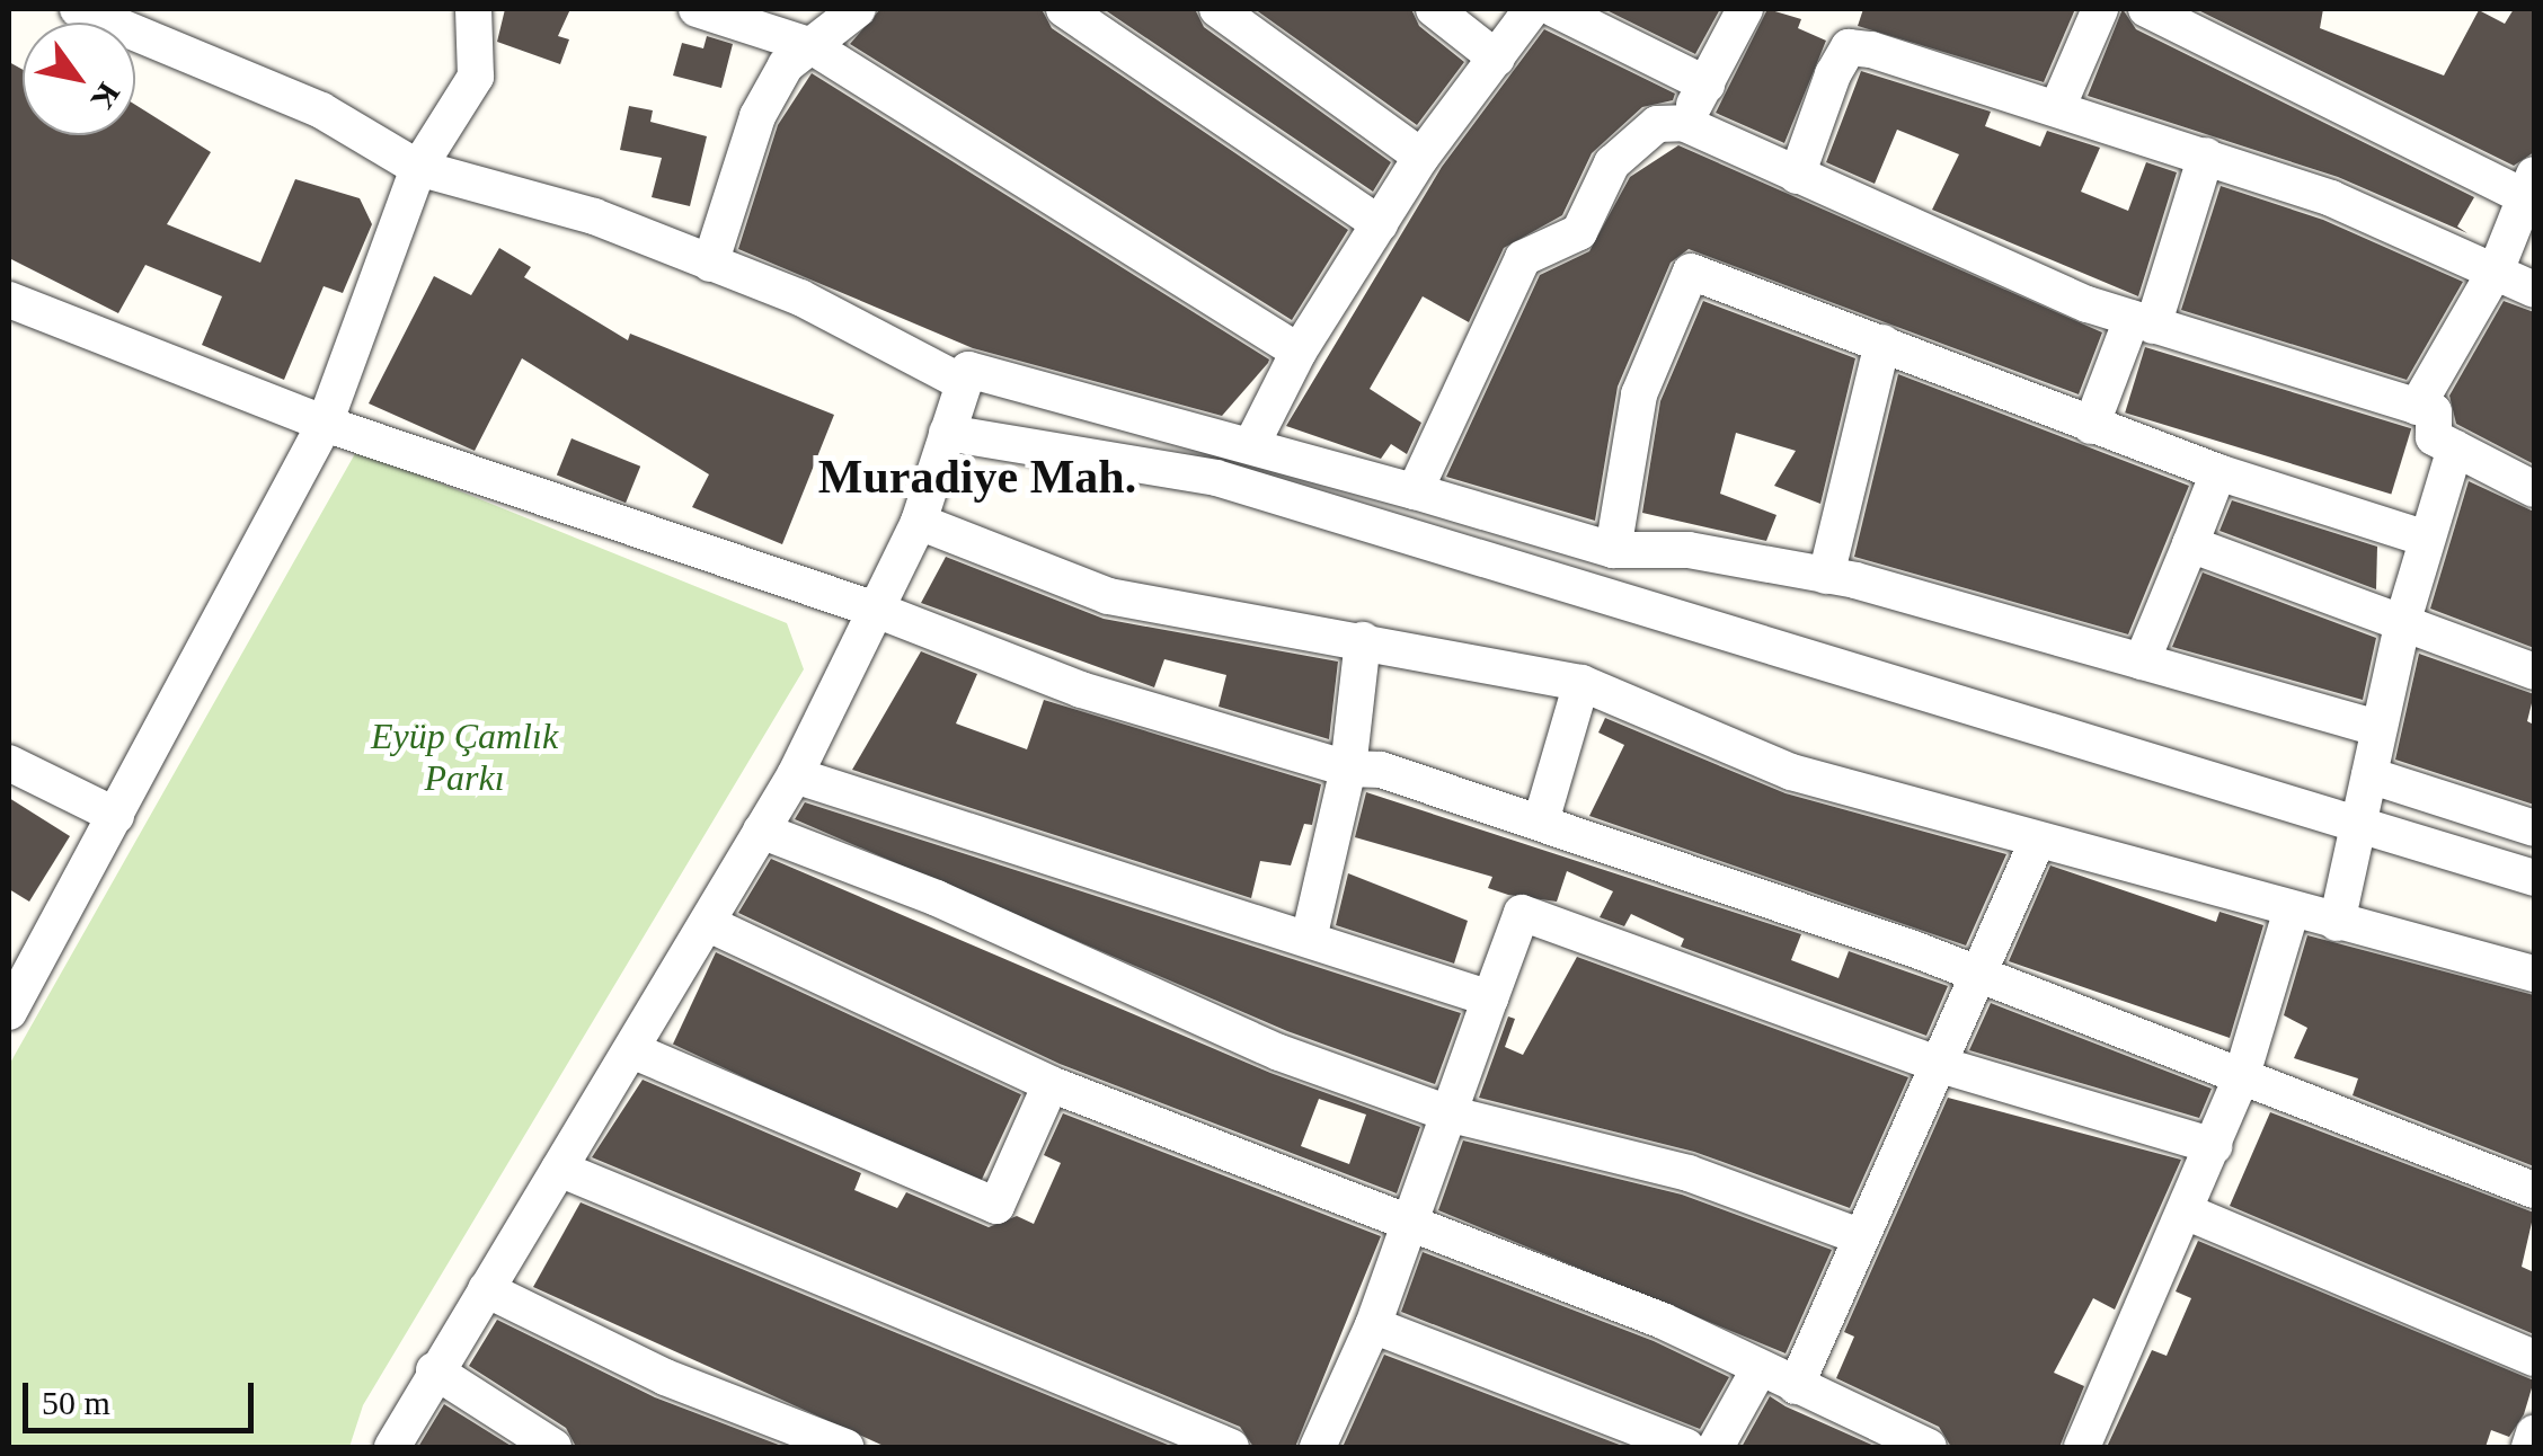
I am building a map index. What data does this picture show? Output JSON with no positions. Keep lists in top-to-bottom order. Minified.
{"districts":["Muradiye Mah."],"parks":["Eyüp Çamlık Parkı"],"scale_bar":"50 m","north":"bottom right"}
